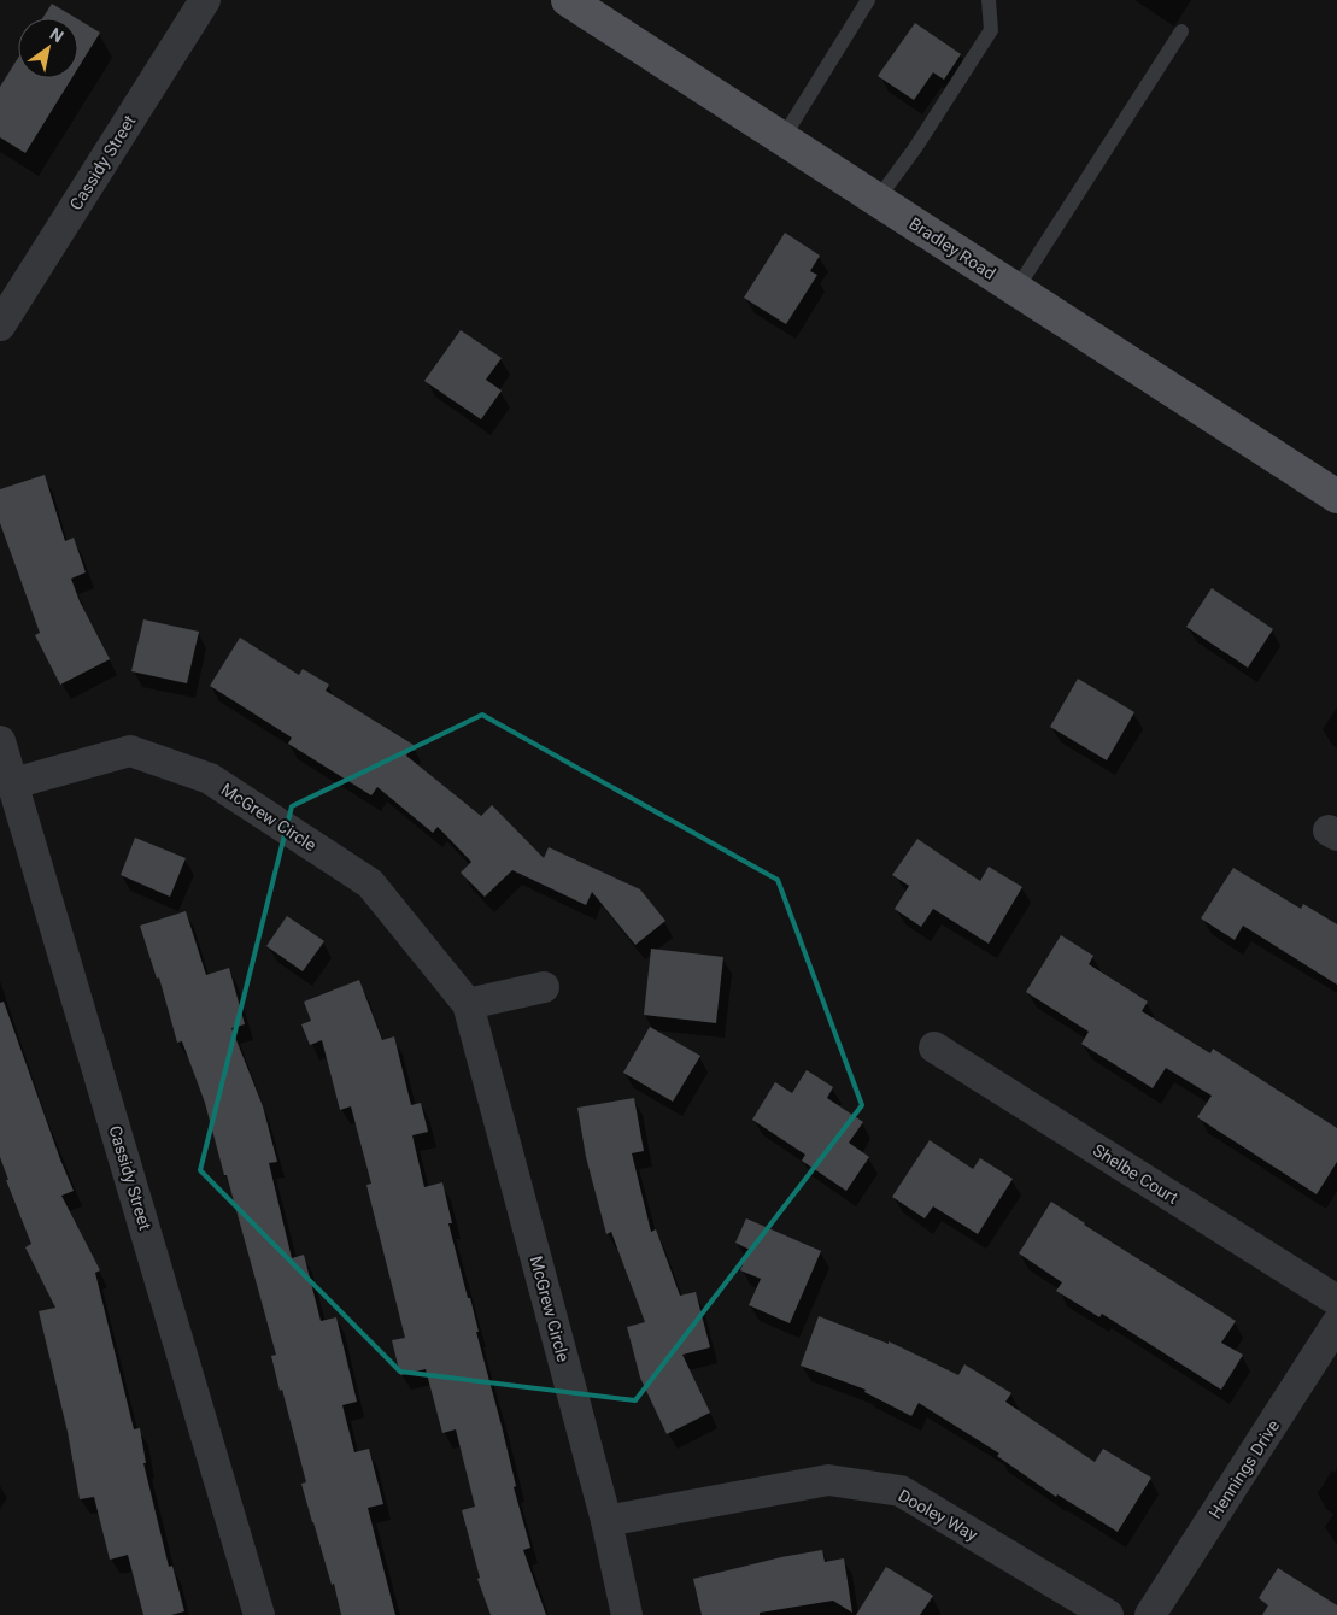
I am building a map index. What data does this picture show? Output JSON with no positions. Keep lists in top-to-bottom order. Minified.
{"streets":{"main road":["Bradley Road"],"street":["Cassidy Street","McGrew Circle","Shelbe Court","Hennings Drive","Dooley Way"]},"crossings":[["Cassidy Street","McGrew Circle"],["McGrew Circle","Dooley Way"]],"north":"top right"}
